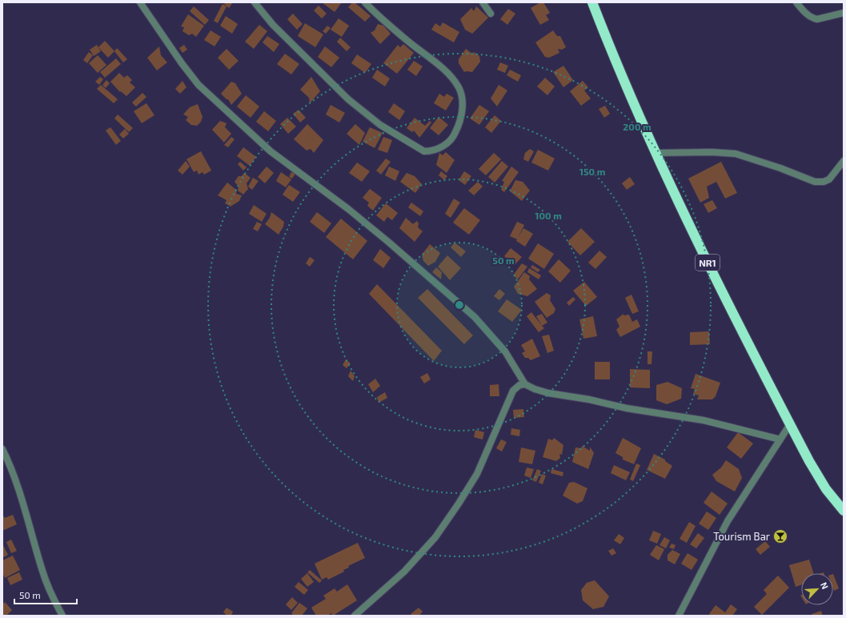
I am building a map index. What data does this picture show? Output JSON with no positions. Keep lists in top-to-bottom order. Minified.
{"streets":{"highway":["NR1"]},"places":{"bar":["Tourism Bar"]},"scale_bar":"50 m","north":"top right","rings":["200 m","150 m","100 m","50 m"]}
